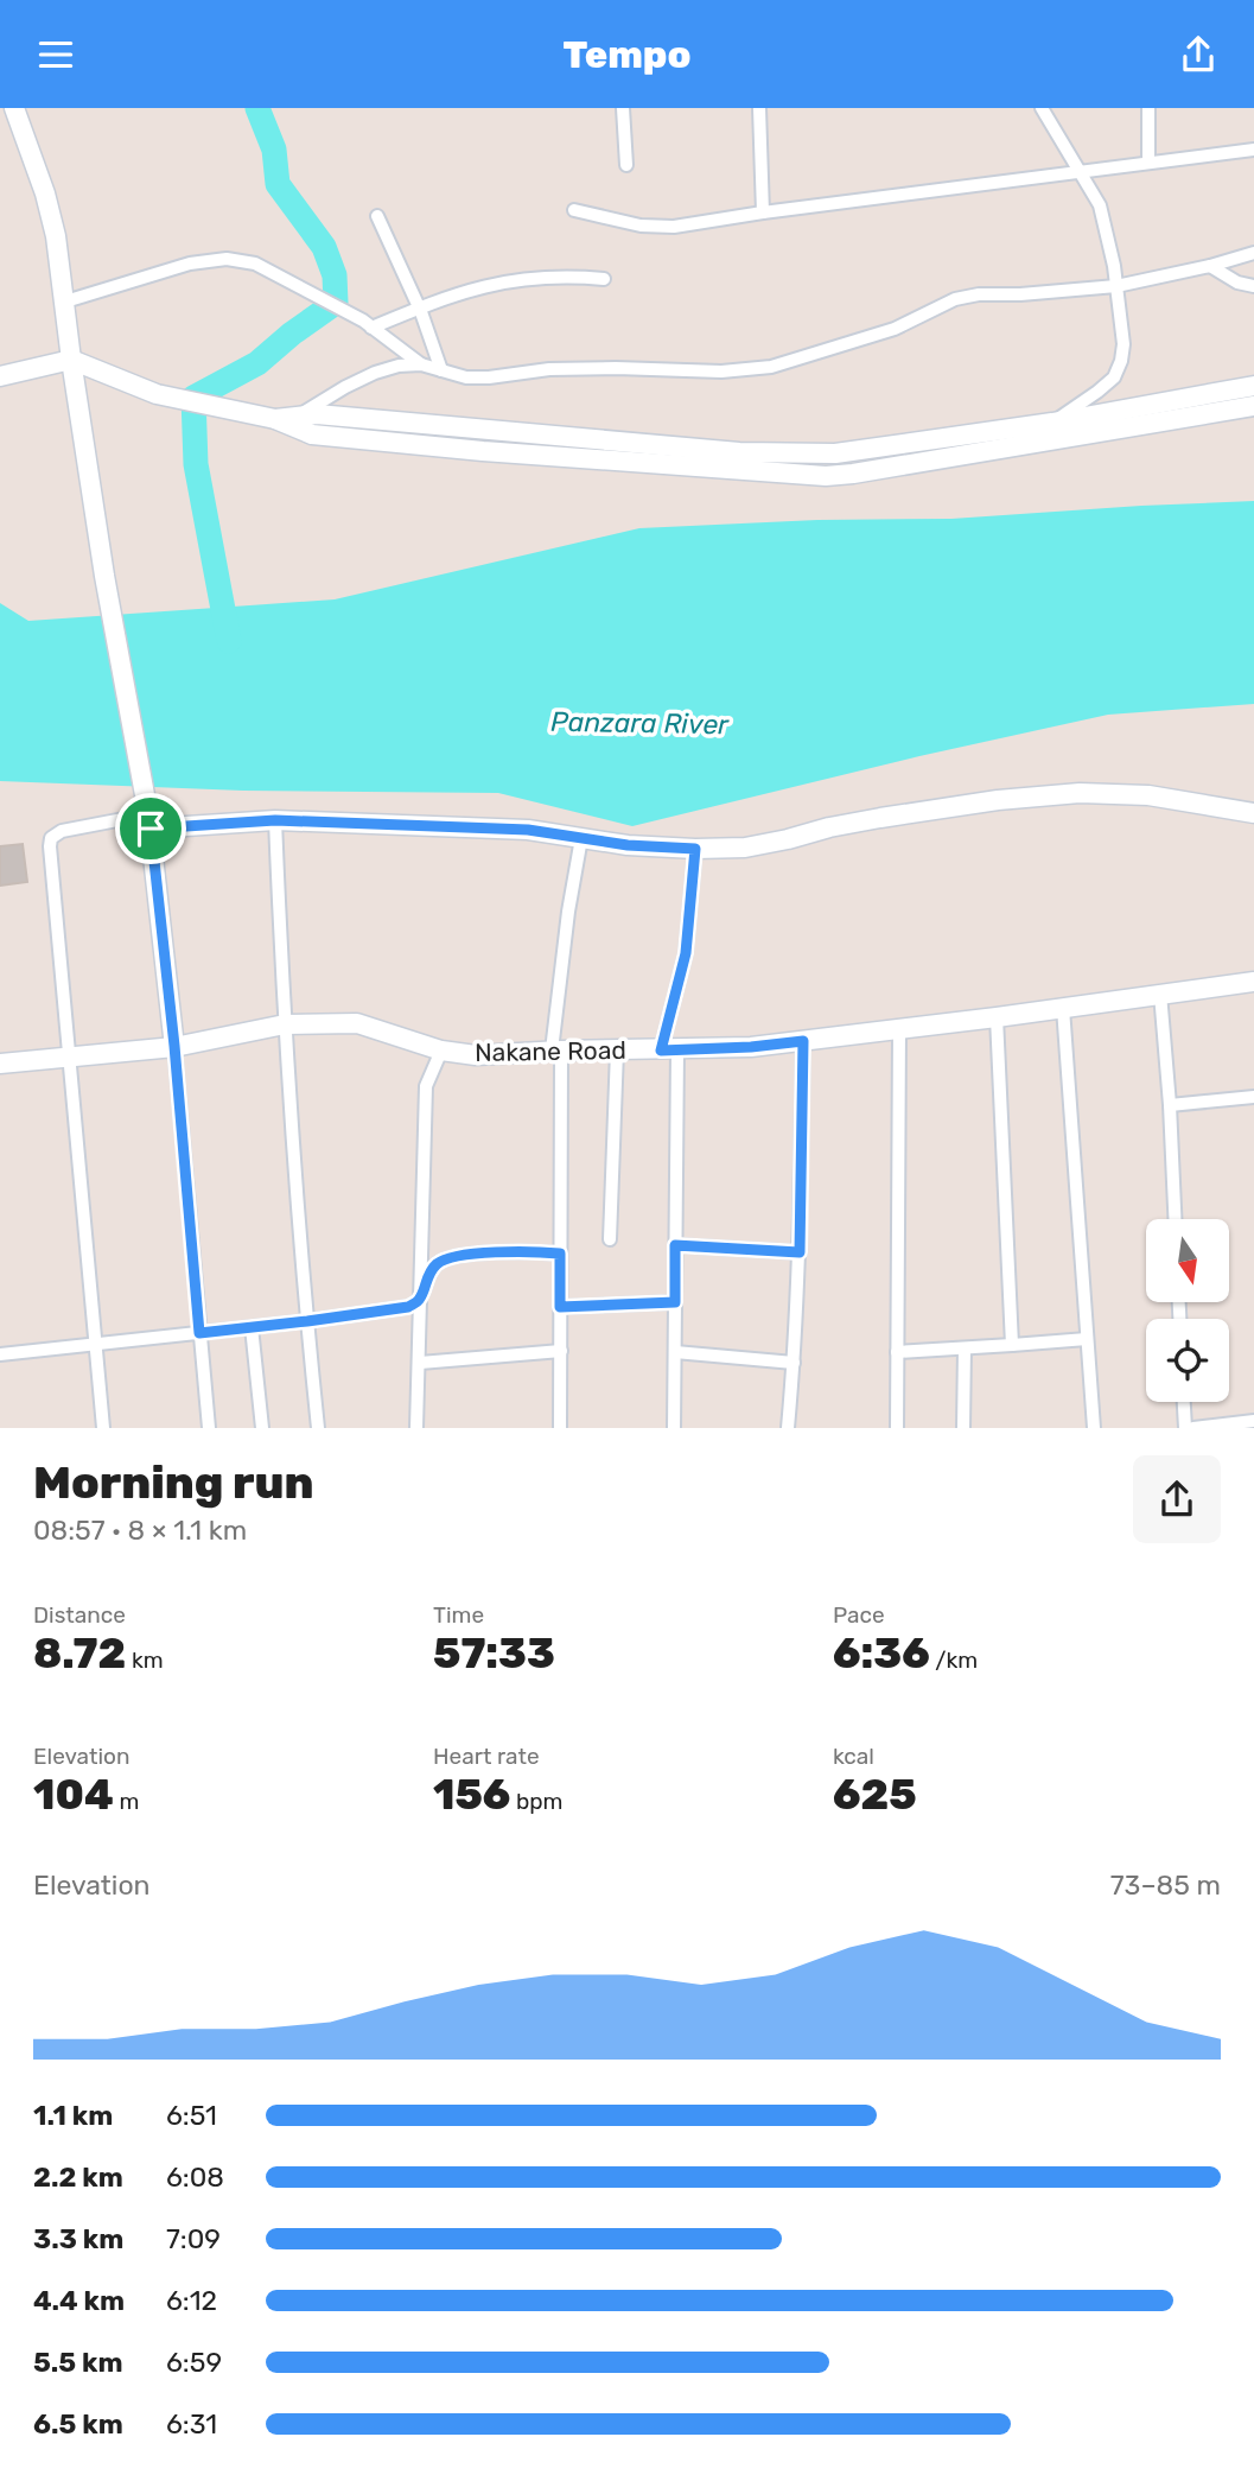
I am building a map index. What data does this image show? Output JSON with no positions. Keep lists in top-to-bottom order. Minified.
{"streets":{"street":["Nakane Road"]},"water":["Panzara River"],"north":"bottom","page":{"header":"Tempo","heading":["Morning run","08:57 · 8 × 1.1 km"],"stats":[["Distance","8.72 km"],["Time","57:33"],["Pace","6:36 /km"],["Elevation","104 m"],["Heart rate","156 bpm"],["kcal","625"]],"chart":["Elevation","73–85 m"],"list":[{"name":"1.1 km","note":"6:51"},{"name":"2.2 km","note":"6:08"},{"name":"3.3 km","note":"7:09"},{"name":"4.4 km","note":"6:12"},{"name":"5.5 km","note":"6:59"},{"name":"6.5 km","note":"6:31"}]}}
